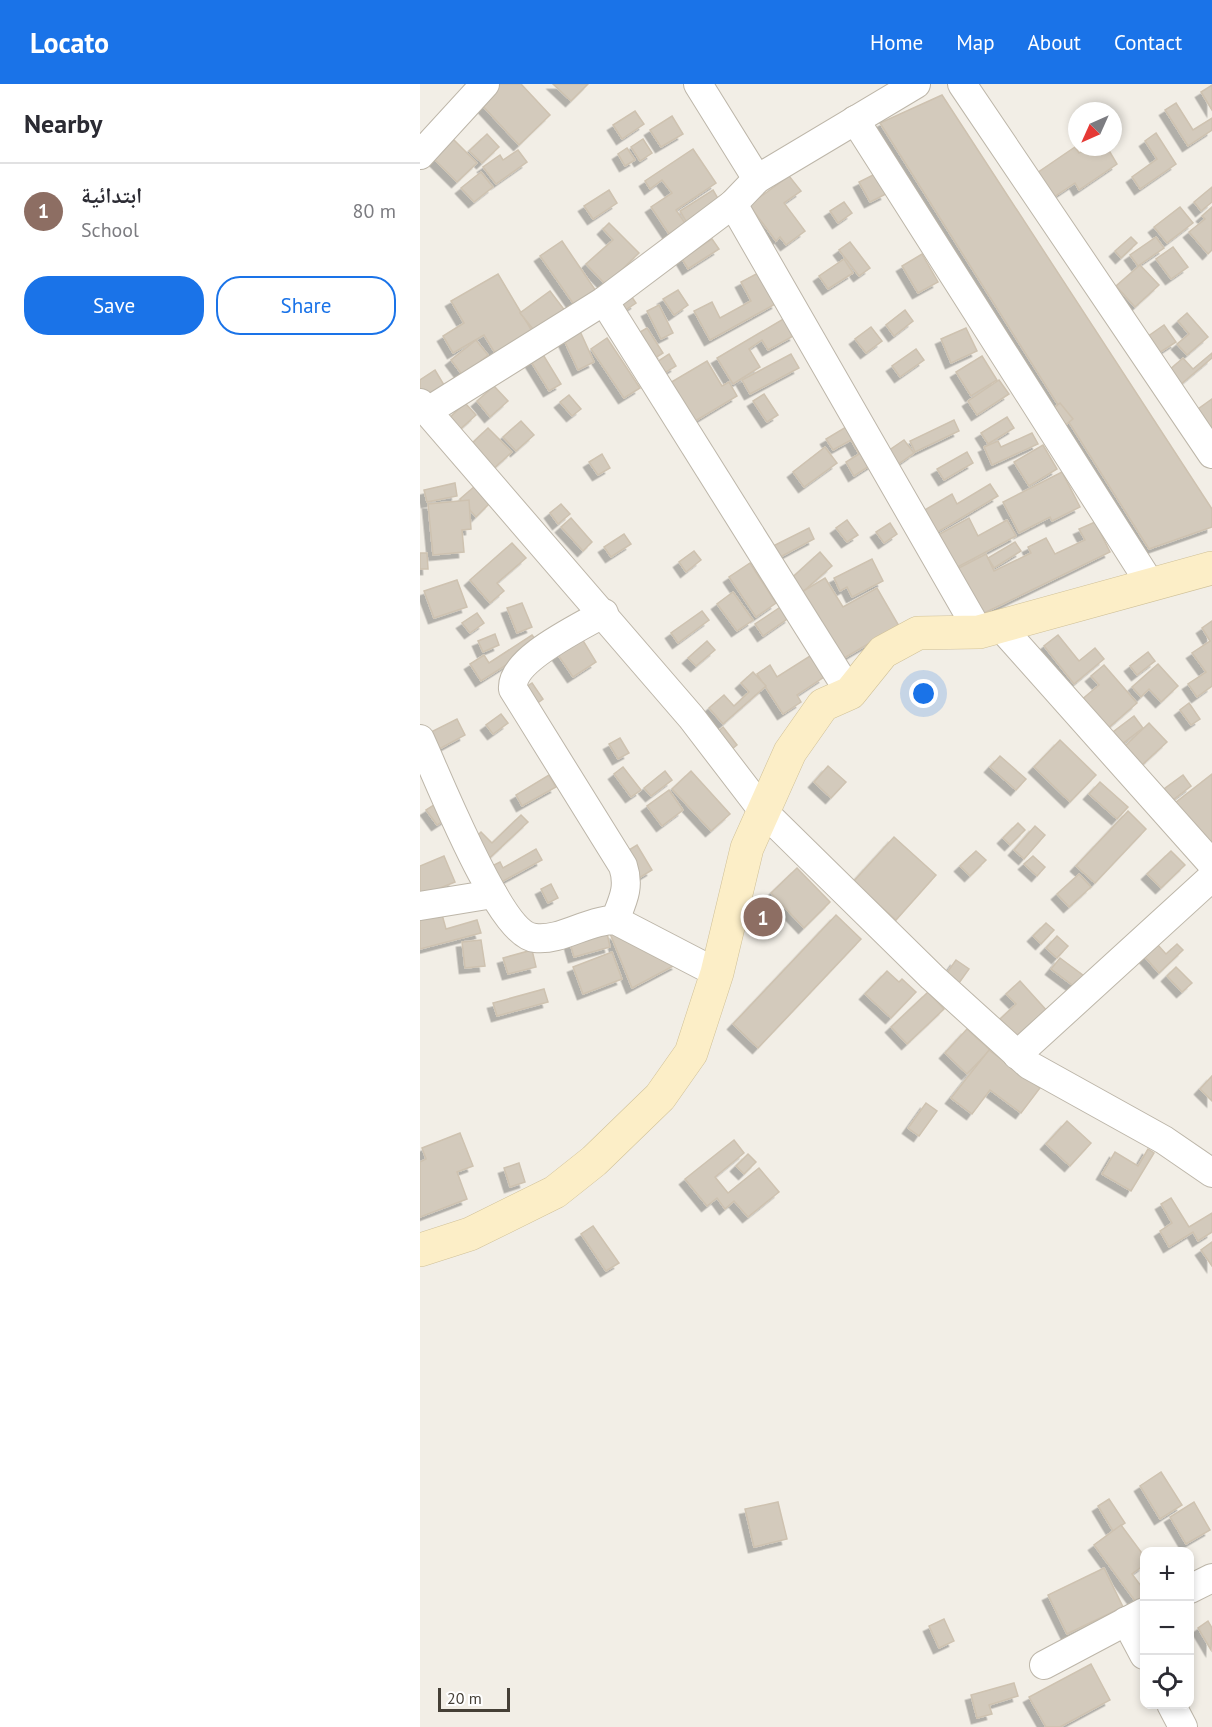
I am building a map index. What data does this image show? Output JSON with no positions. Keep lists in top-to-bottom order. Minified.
{"scale_bar":"20 m","north":"bottom left","page":{"header":"Locato","nav":["Home","Map","About","Contact"],"heading":"Nearby","list":[{"mark":"1","name":"ابتدائية","note":"School","value":"80 m"}],"buttons":["Save","Share"],"pins":"1","map_buttons":["+","−"],"scale":"20 m"}}
